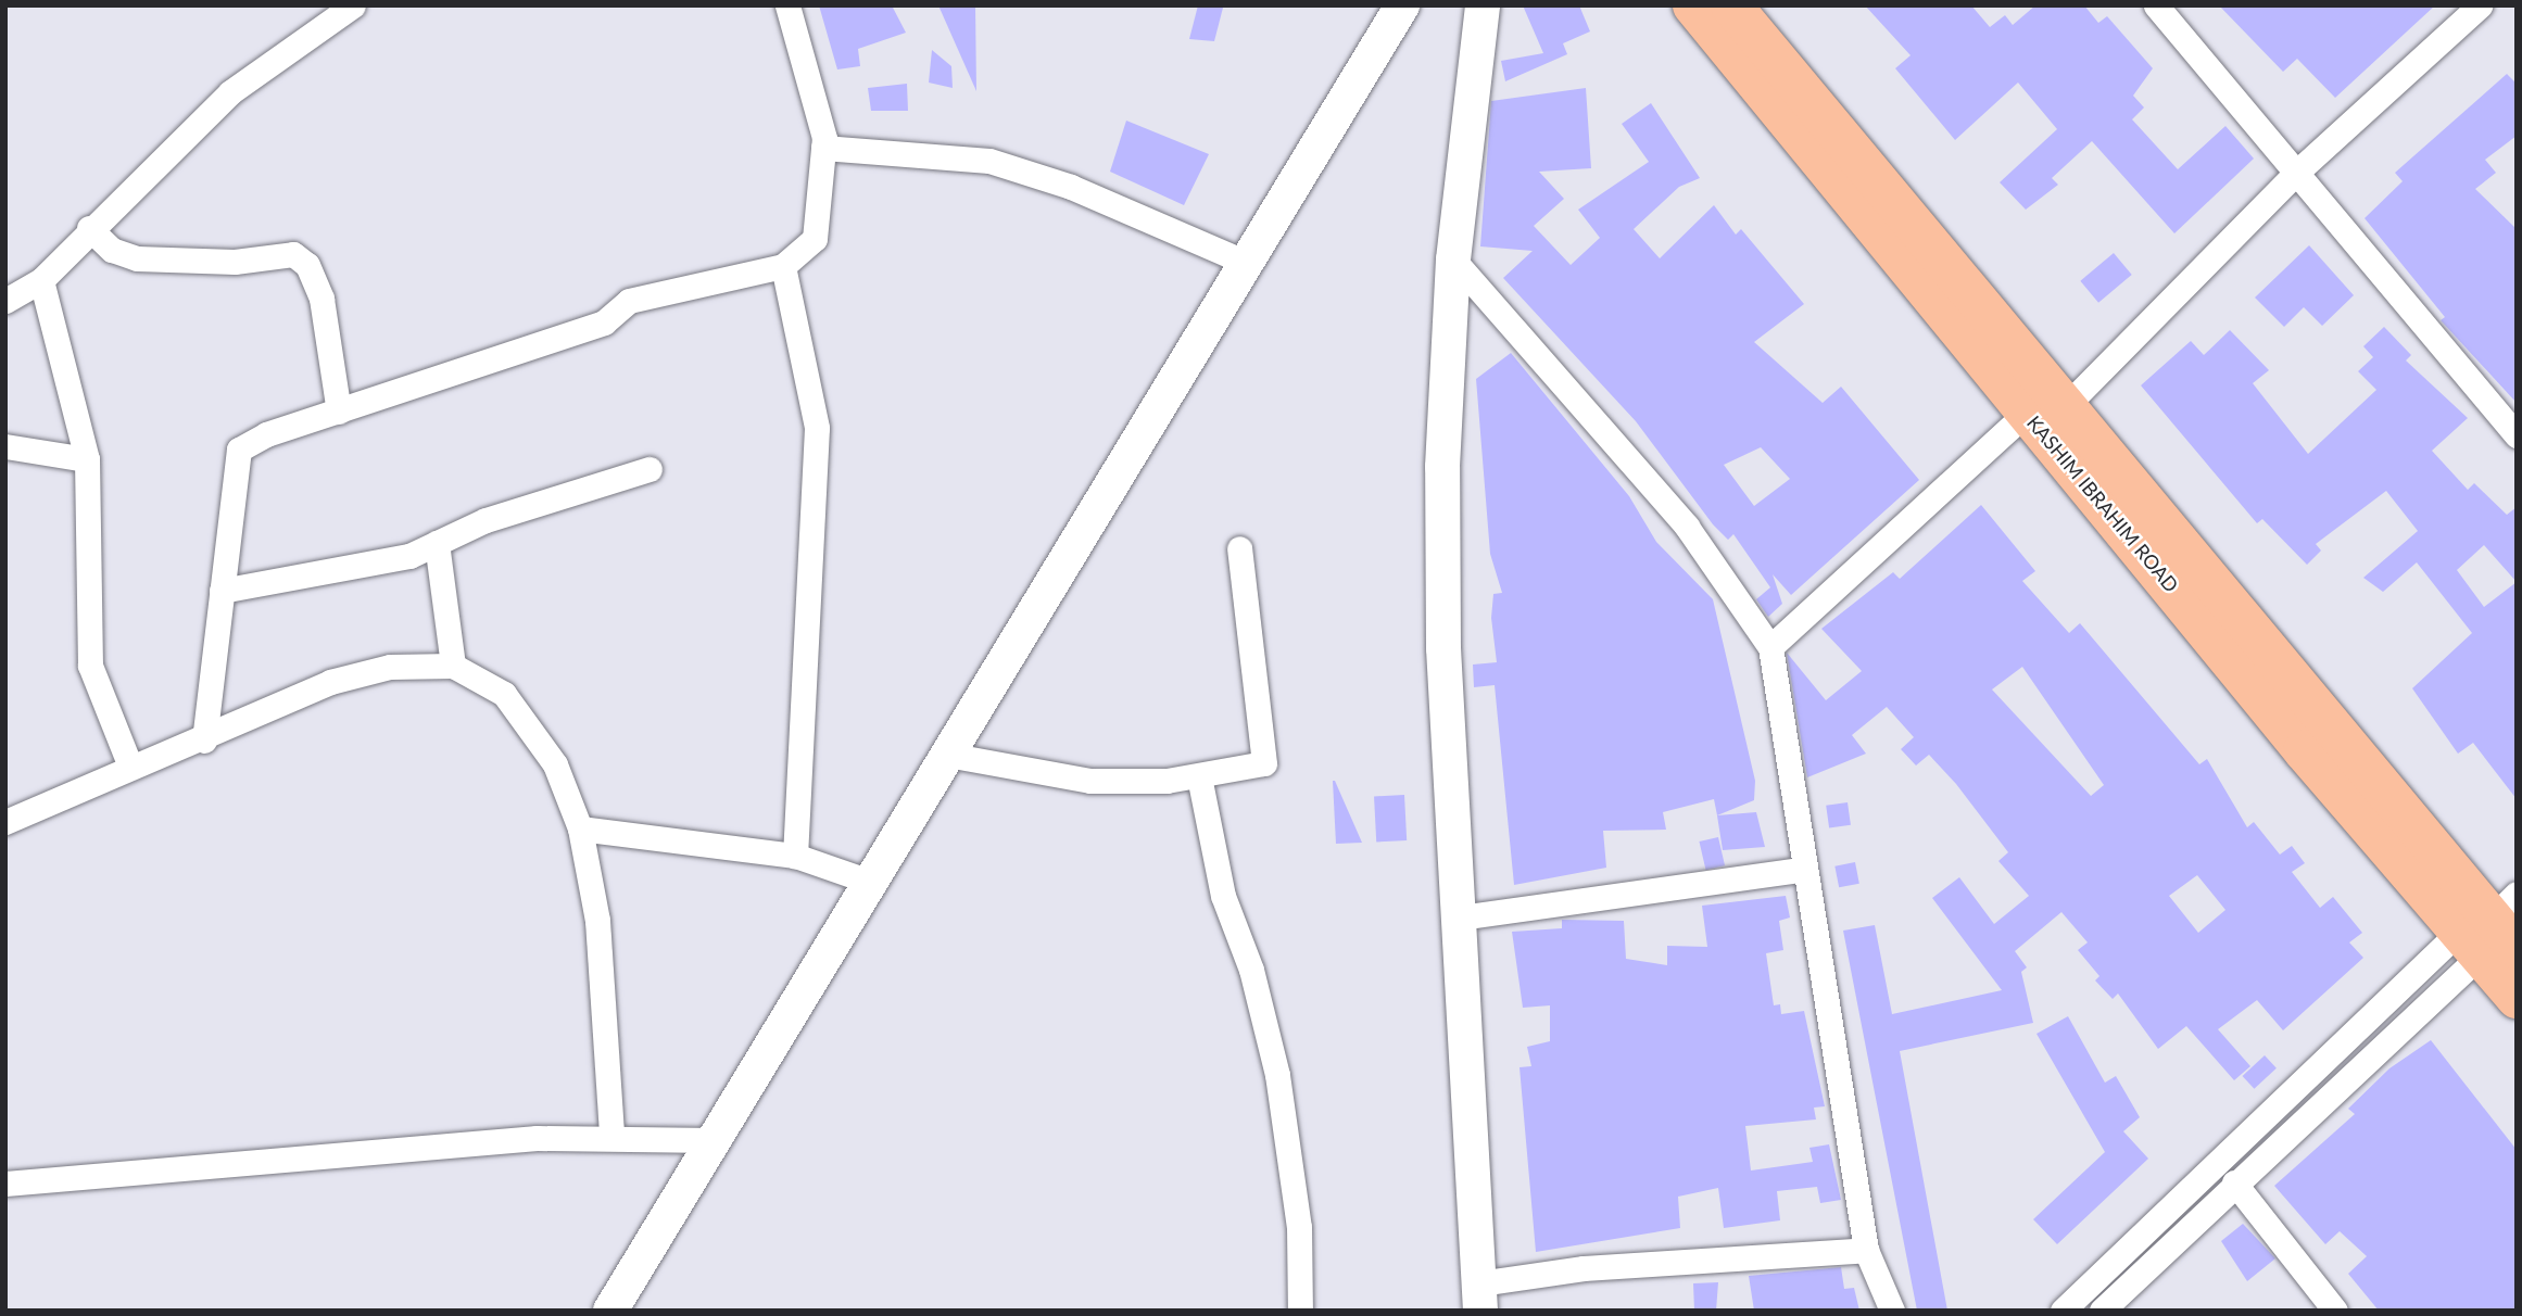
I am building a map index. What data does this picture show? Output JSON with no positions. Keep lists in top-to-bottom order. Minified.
{"streets":{"highway":["KASHIM IBRAHIM ROAD"]}}
